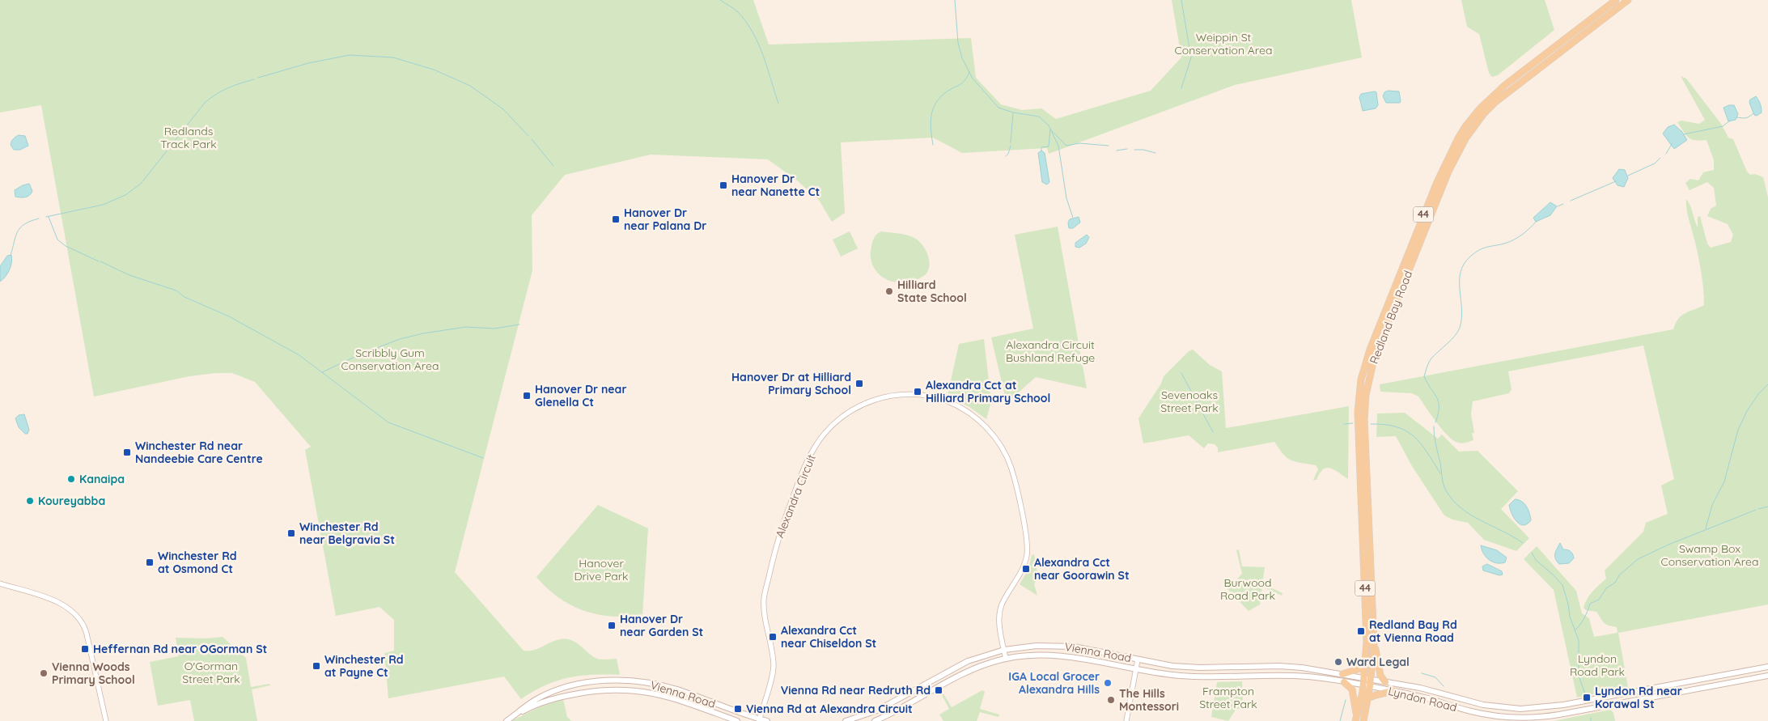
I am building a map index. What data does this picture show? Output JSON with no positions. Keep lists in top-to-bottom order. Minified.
{"streets":{"main road":["44","Redland Bay Road","Vienna Road","Lyndon Road"],"street":["Alexandra Circuit"]},"crossings":[["Redland Bay Road","Vienna Road"],["Redland Bay Road","Lyndon Road"],["Alexandra Circuit","Vienna Road"],["Vienna Road","Lyndon Road"]],"parks":["Weippin St Conservation Area","Redlands Track Park","Alexandra Circuit Bushland Refuge","Scribbly Gum Conservation Area","Sevenoaks Street Park","Swamp Box Conservation Area","Hanover Drive Park","Burwood Road Park","Lyndon Road Park","O'Gorman Street Park","Frampton Street Park"],"places":{"transit":["Hanover Dr near Nanette Ct","Hanover Dr near Palana Dr","Hanover Dr at Hilliard Primary School","Alexandra Cct at Hilliard Primary School","Hanover Dr near Glenella Ct","Winchester Rd near Nandeebie Care Centre","Winchester Rd near Belgravia St","Winchester Rd at Osmond Ct","Alexandra Cct near Goorawin St","Hanover Dr near Garden St","Redland Bay Rd at Vienna Road","Alexandra Cct near Chiseldon St","Heffernan Rd near OGorman St","Winchester Rd at Payne Ct","Vienna Rd near Redruth Rd","Lyndon Rd near Korawal St","Vienna Rd at Alexandra Circuit"],"other":["Hilliard State School","Kanaipa","Koureyabba","Ward Legal","Vienna Woods Primary School","IGA Local Grocer Alexandra Hills","The Hills Montessori"]}}
